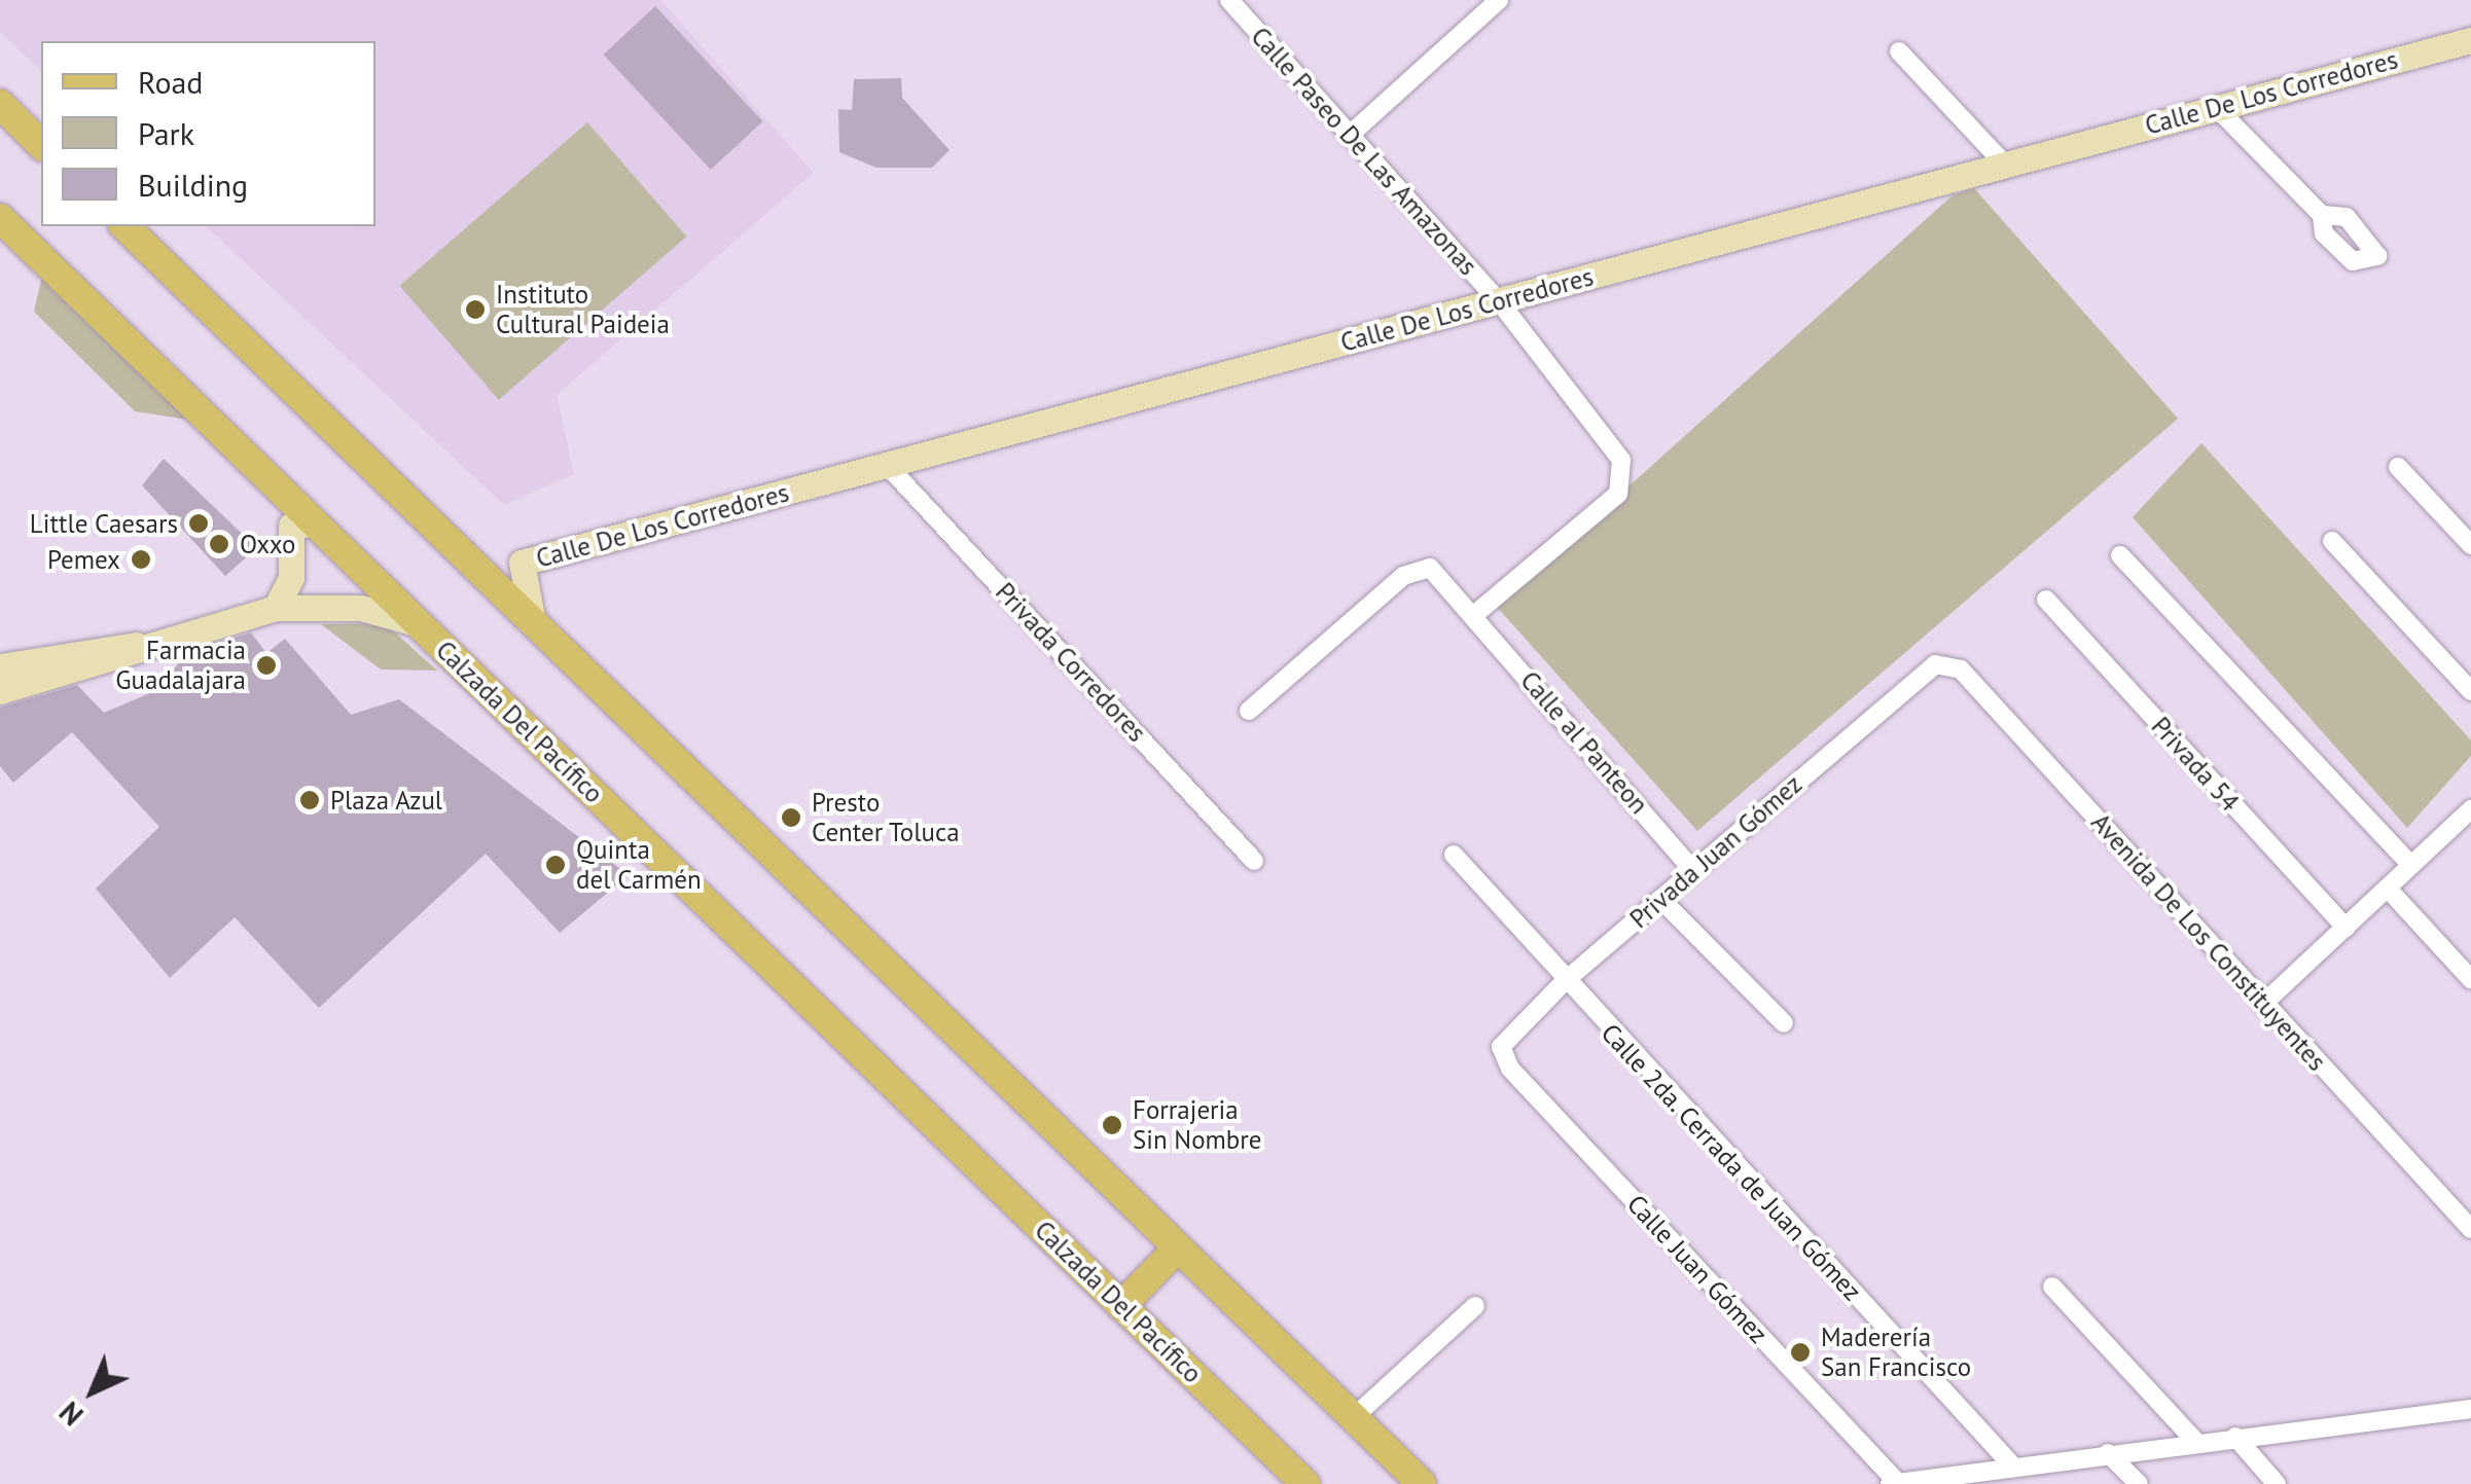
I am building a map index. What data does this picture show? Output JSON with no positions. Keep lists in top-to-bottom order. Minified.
{"streets":{"main road":["Calle De Los Corredores","Calzada Del Pacífico"],"street":["Calle Paseo De Las Amazonas","Privada Corredores","Calle al Panteon","Privada 54","Privada Juan Gómez","Avenida De Los Constituyentes","Calle 2da. Cerrada de Juan Gómez","Calle Juan Gómez"]},"crossings":[["Calle De Los Corredores","Calle Paseo De Las Amazonas"],["Calle De Los Corredores","Privada Corredores"],["Calle al Panteon","Privada Juan Gómez"],["Privada Juan Gómez","Avenida De Los Constituyentes"],["Privada Juan Gómez","Calle 2da. Cerrada de Juan Gómez"],["Privada Juan Gómez","Calle Juan Gómez"],["Calle 2da. Cerrada de Juan Gómez","Calle Juan Gómez"]],"places":["Instituto Cultural Paideia","Little Caesars","Oxxo","Pemex","Farmacia Guadalajara","Plaza Azul","Presto Center Toluca","Quinta del Carmén","Forrajeria Sin Nombre","Maderería San Francisco"],"legend":["Road","Park","Building"],"north":"bottom left"}
